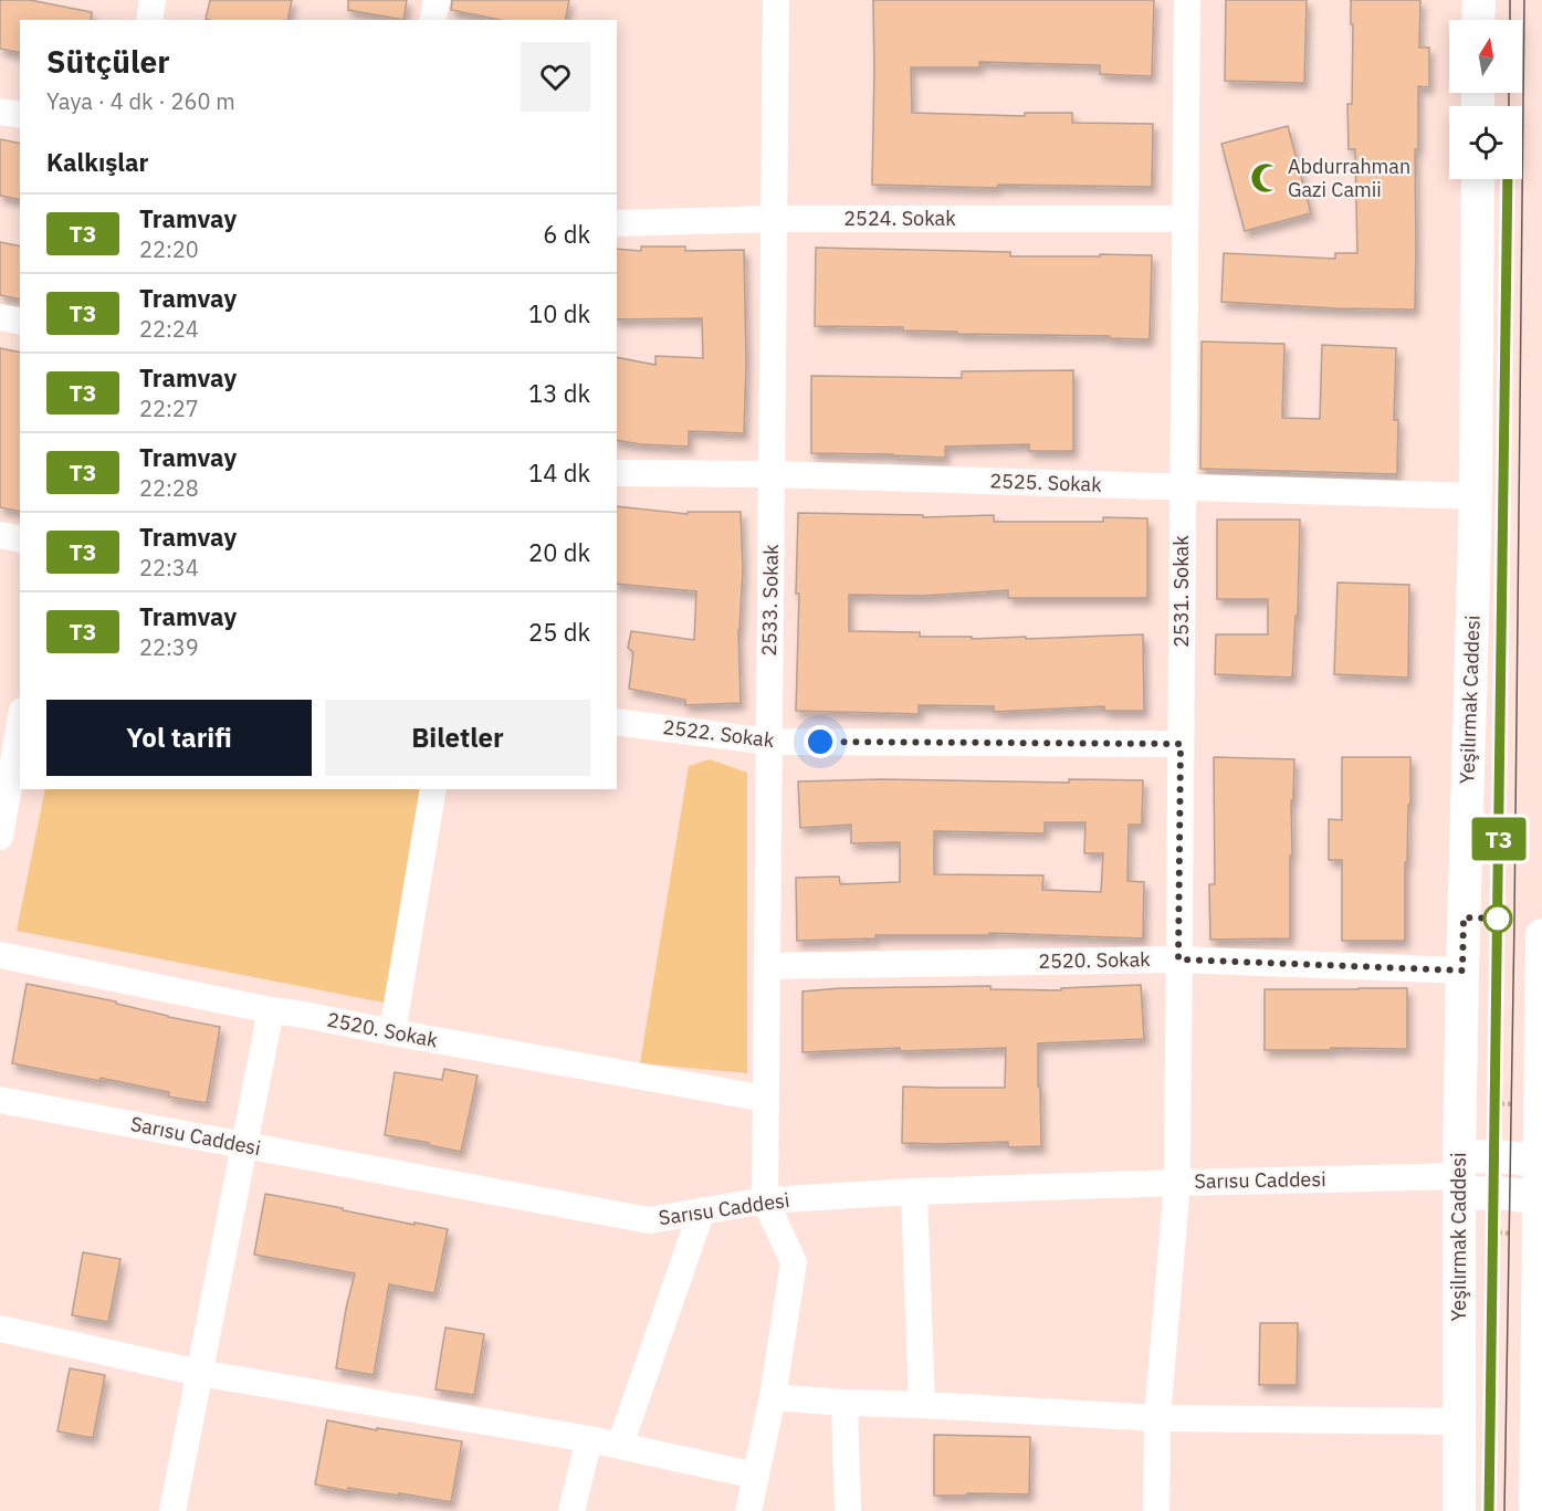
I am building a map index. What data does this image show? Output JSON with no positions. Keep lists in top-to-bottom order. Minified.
{"streets":{"main road":["Yeşilırmak Caddesi"],"street":["2524. Sokak","2525. Sokak","2531. Sokak","2533. Sokak","2522. Sokak","2520. Sokak","Sarısu Caddesi"]},"crossings":[["2524. Sokak","2531. Sokak"],["2524. Sokak","2533. Sokak"],["2525. Sokak","2531. Sokak"],["2525. Sokak","2533. Sokak"],["2525. Sokak","Yeşilırmak Caddesi"],["2531. Sokak","2522. Sokak"],["2531. Sokak","2520. Sokak"],["2531. Sokak","Sarısu Caddesi"],["2533. Sokak","2522. Sokak"],["2533. Sokak","2520. Sokak"],["2533. Sokak","Sarısu Caddesi"],["Yeşilırmak Caddesi","2520. Sokak"],["Yeşilırmak Caddesi","Sarısu Caddesi"]],"places":{"mosque":["Abdurrahman Gazi Camii"]},"lines":["tram line T3"],"north":"top","page":{"on_map":"T3","heading":[["Sütçüler","Yaya · 4 dk · 260 m"],"Kalkışlar"],"list":[{"mark":"T3","name":"Tramvay","note":"22:20","value":"6 dk"},{"mark":"T3","name":"Tramvay","note":"22:24","value":"10 dk"},{"mark":"T3","name":"Tramvay","note":"22:27","value":"13 dk"},{"mark":"T3","name":"Tramvay","note":"22:28","value":"14 dk"},{"mark":"T3","name":"Tramvay","note":"22:34","value":"20 dk"},{"mark":"T3","name":"Tramvay","note":"22:39","value":"25 dk"}],"buttons":["Yol tarifi","Biletler"]}}
